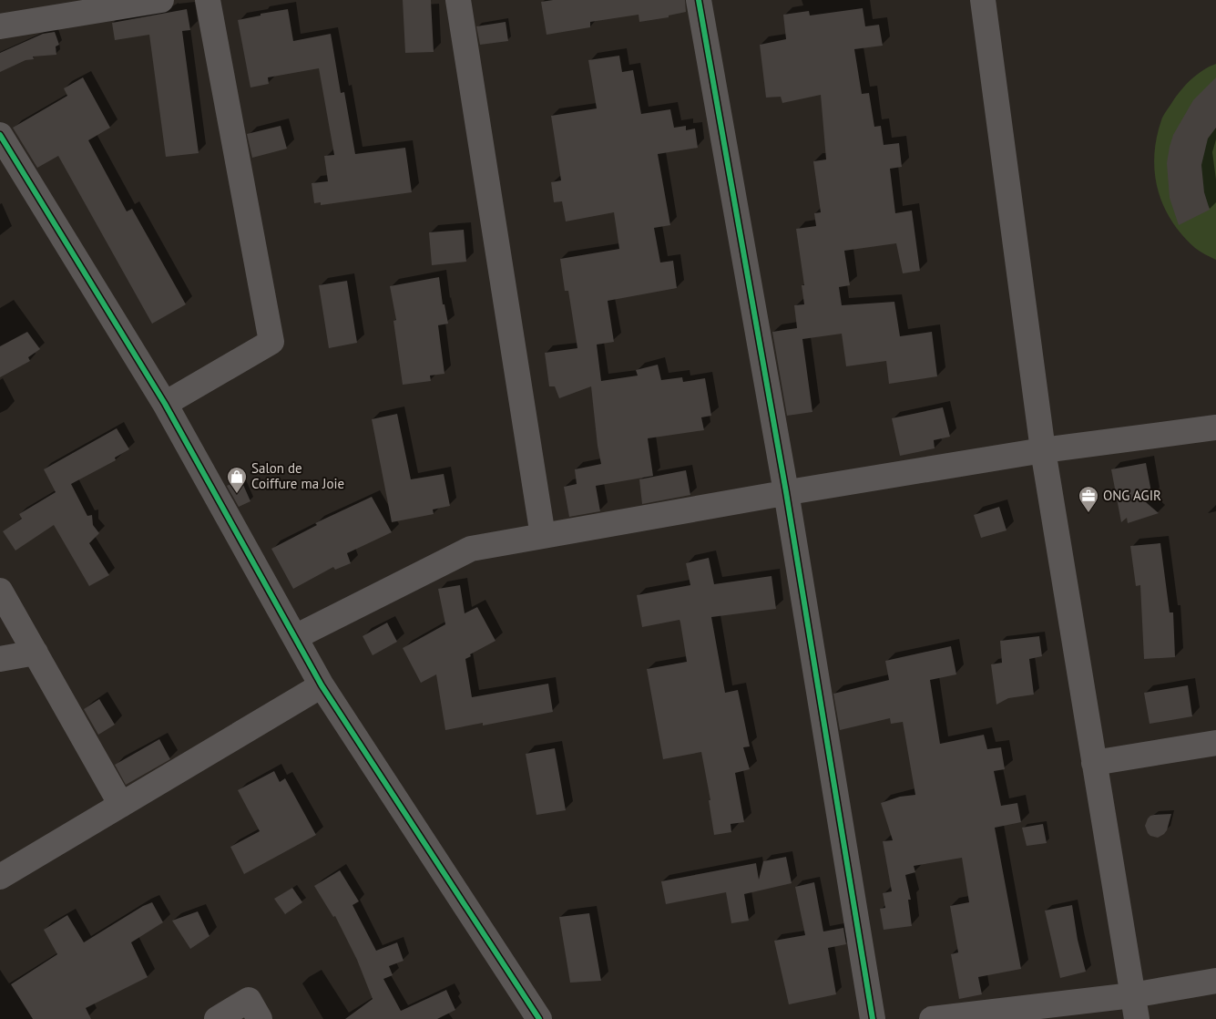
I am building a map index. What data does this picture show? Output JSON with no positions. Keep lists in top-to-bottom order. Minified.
{"places":{"shop":["Salon de Coiffure ma Joie"],"office":["ONG AGIR"]}}
